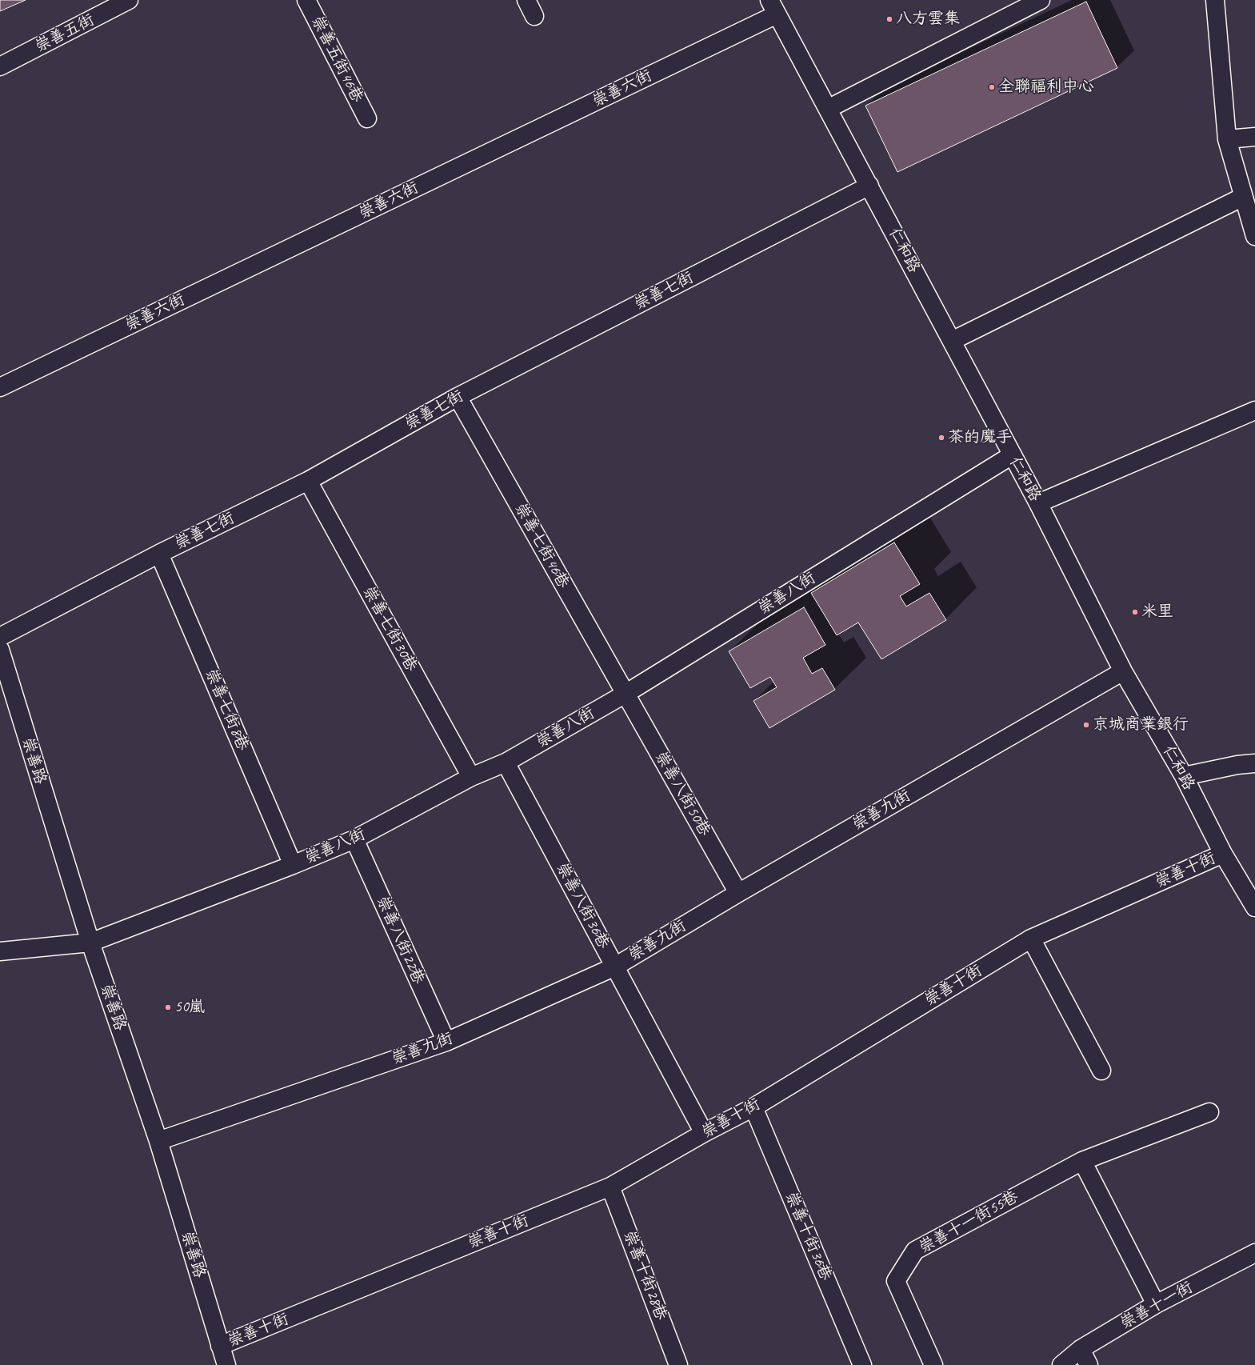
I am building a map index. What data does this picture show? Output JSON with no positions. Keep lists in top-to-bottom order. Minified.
{"streets":{"street":["崇善五街","崇善五街46巷","崇善六街","仁和路","崇善七街","崇善七街46巷","崇善八街","崇善七街30巷","崇善七街8巷","崇善路","崇善八街50巷","崇善九街","崇善十街","崇善八街36巷","崇善八街22巷","崇善十一街55巷","崇善十街36巷","崇善十街28巷","崇善十一街"]},"crossings":[["崇善六街","仁和路"],["仁和路","崇善七街"],["仁和路","崇善八街"],["仁和路","崇善九街"],["仁和路","崇善十街"],["崇善七街","崇善七街46巷"],["崇善七街","崇善七街30巷"],["崇善七街","崇善七街8巷"],["崇善七街46巷","崇善八街"],["崇善七街46巷","崇善八街50巷"],["崇善八街","崇善七街30巷"],["崇善八街","崇善七街8巷"],["崇善八街","崇善路"],["崇善八街","崇善八街50巷"],["崇善八街","崇善八街36巷"],["崇善八街","崇善八街22巷"],["崇善路","崇善九街"],["崇善路","崇善十街"],["崇善八街50巷","崇善九街"],["崇善九街","崇善八街36巷"],["崇善九街","崇善八街22巷"],["崇善十街","崇善八街36巷"],["崇善十街","崇善十街36巷"],["崇善十街","崇善十街28巷"]],"places":["八方雲集","全聯福利中心","茶的魔手","米里","京城商業銀行","50嵐"]}
